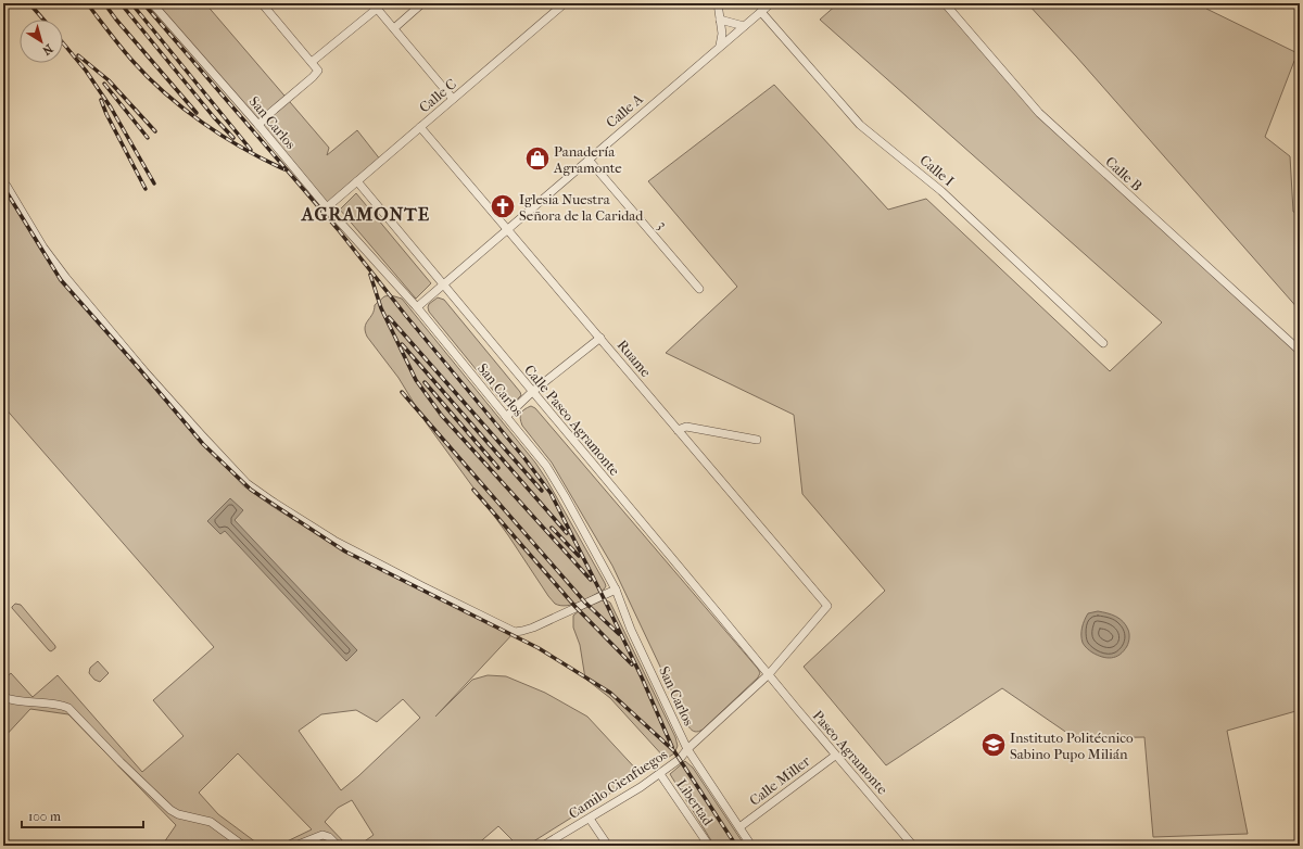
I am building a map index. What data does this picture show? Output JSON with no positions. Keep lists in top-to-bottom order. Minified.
{"streets":{"street":["Calle C","Calle A","San Carlos","Calle I","Calle B","3","Ruame","Calle Paseo Agramonte","Paseo Agramonte","Calle Miller","Camilo Cienfuegos","Libertad"]},"crossings":[["Calle C","San Carlos"],["Calle C","Ruame"],["Calle C","Calle Paseo Agramonte"],["Calle A","San Carlos"],["Calle A","Calle I"],["Calle A","3"],["Calle A","Ruame"],["Calle A","Calle Paseo Agramonte"],["San Carlos","Calle Miller"],["San Carlos","Camilo Cienfuegos"],["Ruame","Camilo Cienfuegos"],["Calle Paseo Agramonte","Paseo Agramonte"],["Calle Paseo Agramonte","Camilo Cienfuegos"],["Paseo Agramonte","Calle Miller"],["Paseo Agramonte","Camilo Cienfuegos"],["Camilo Cienfuegos","Libertad"]],"districts":["AGRAMONTE"],"places":{"shop":["Panadería Agramonte"],"church":["Iglesia Nuestra Señora de la Caridad"],"school or university":["Instituto Politécnico Sabino Pupo Milián"]},"scale_bar":"100 m","north":"bottom right"}
